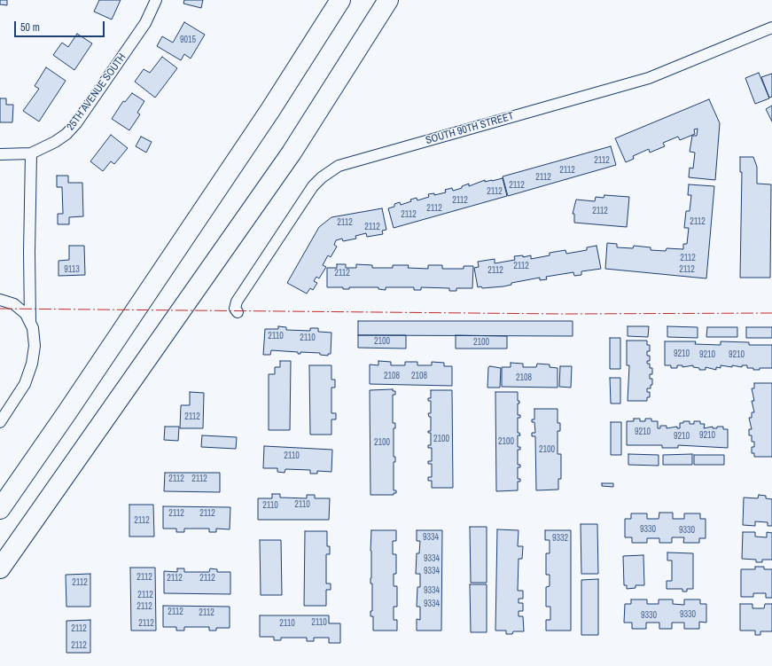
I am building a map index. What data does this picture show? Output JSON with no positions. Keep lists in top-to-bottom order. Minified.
{"streets":{"street":["25TH AVENUE SOUTH","SOUTH 90TH STREET"]},"house_numbers":["9015","2112","2112","2112","2112","2112","2112","2112","2112","2112","2112","2112","2112","2112","2112","9113","2112","2112","2112","2110","2110","2100","2100","9210","9210","9210","2108","2108","2108","2112","9210","9210","9210","2100","2100","2100","2100","2110","2112","2112","2110","2110","2112","2112","2112","9330","9330","9334","9332","9334","9334","2112","2112","2112","2112","9334","2112","9334","2112","2112","2112","9330","9330","2110","2112","2110","2112","2112"],"scale_bar":"50 m"}
